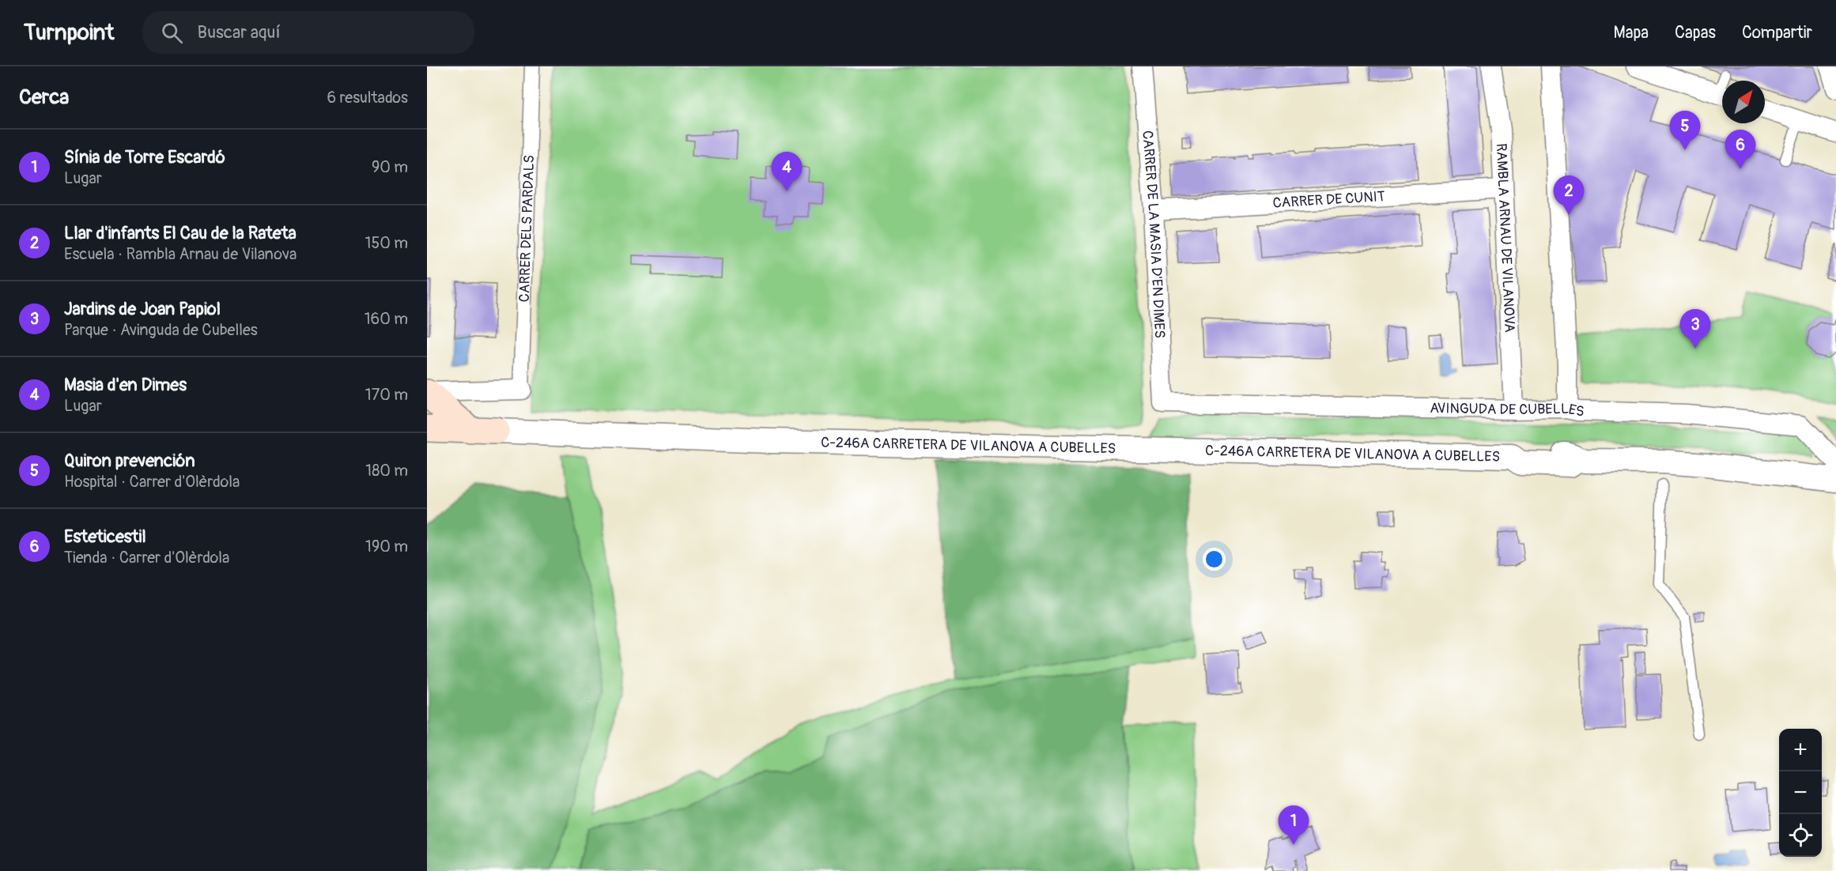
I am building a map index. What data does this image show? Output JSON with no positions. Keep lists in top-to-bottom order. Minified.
{"streets":{"main road":["C-246A CARRETERA DE VILANOVA A CUBELLES"],"street":["CARRER DE CUNIT","CARRER DELS PARDALS","CARRER DE LA MASIA D'EN DIMES","RAMBLA ARNAU DE VILANOVA","AVINGUDA DE CUBELLES"]},"crossings":[["CARRER DE CUNIT","CARRER DE LA MASIA D'EN DIMES"],["CARRER DE CUNIT","RAMBLA ARNAU DE VILANOVA"],["CARRER DE LA MASIA D'EN DIMES","AVINGUDA DE CUBELLES"],["RAMBLA ARNAU DE VILANOVA","AVINGUDA DE CUBELLES"]],"north":"top right","page":{"header":"Turnpoint","search":"Buscar aquí","nav":["Mapa","Capas","Compartir"],"heading":["Cerca","6 resultados"],"pins":["5","6","4","2","3","1"],"list":[{"mark":"1","name":"Sínia de Torre Escardó","note":"Lugar","value":"90 m"},{"mark":"2","name":"Llar d'infants El Cau de la Rateta","note":"Escuela · Rambla Arnau de Vilanova","value":"150 m"},{"mark":"3","name":"Jardins de Joan Papiol","note":"Parque · Avinguda de Cubelles","value":"160 m"},{"mark":"4","name":"Masia d'en Dimes","note":"Lugar","value":"170 m"},{"mark":"5","name":"Quiron prevención","note":"Hospital · Carrer d'Olèrdola","value":"180 m"},{"mark":"6","name":"Esteticestil","note":"Tienda · Carrer d'Olèrdola","value":"190 m"}],"map_buttons":["+","−"]}}
